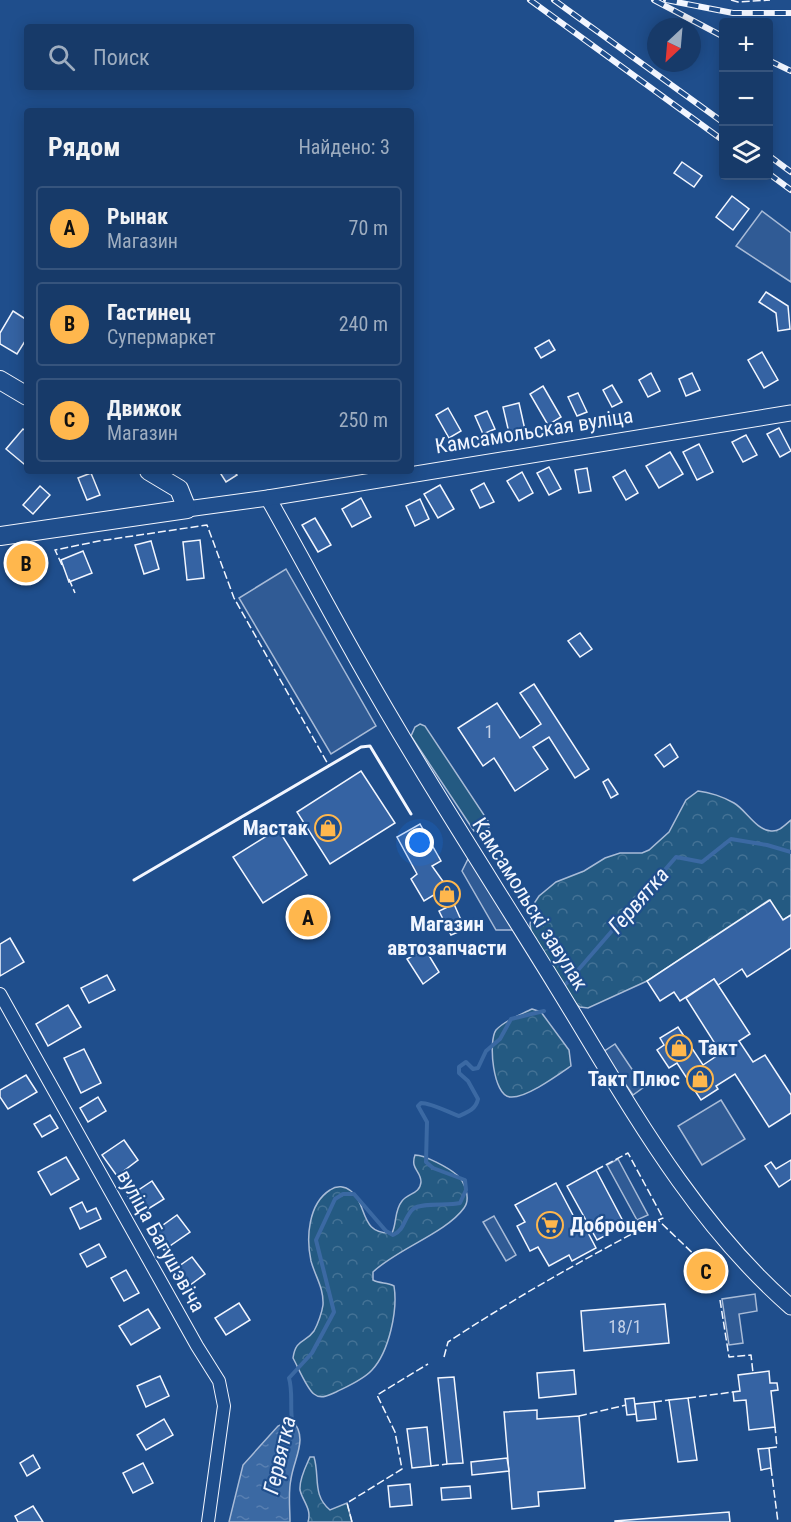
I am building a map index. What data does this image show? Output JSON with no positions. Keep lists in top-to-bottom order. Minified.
{"streets":{"main road":["Камсамольская вуліца"],"street":["Камсамольскі завулак","вуліца Багушэвіча"]},"crossings":[["Камсамольская вуліца","Камсамольскі завулак"]],"water":["Гервятка"],"places":{"shop":["Мастак","Магазин автозапчасти","Такт","Такт Плюс"],"supermarket":["Доброцен"]},"house_numbers":["1","18/1"],"north":"bottom left","page":{"map_buttons":["+","−"],"search":"Поиск","heading":["Рядом","Найдено: 3"],"list":[{"mark":"A","name":"Рынак","note":"Магазин","value":"70 m"},{"mark":"B","name":"Гастинец","note":"Супермаркет","value":"240 m"},{"mark":"C","name":"Движок","note":"Магазин","value":"250 m"}],"pins":["B","A","C"]}}
